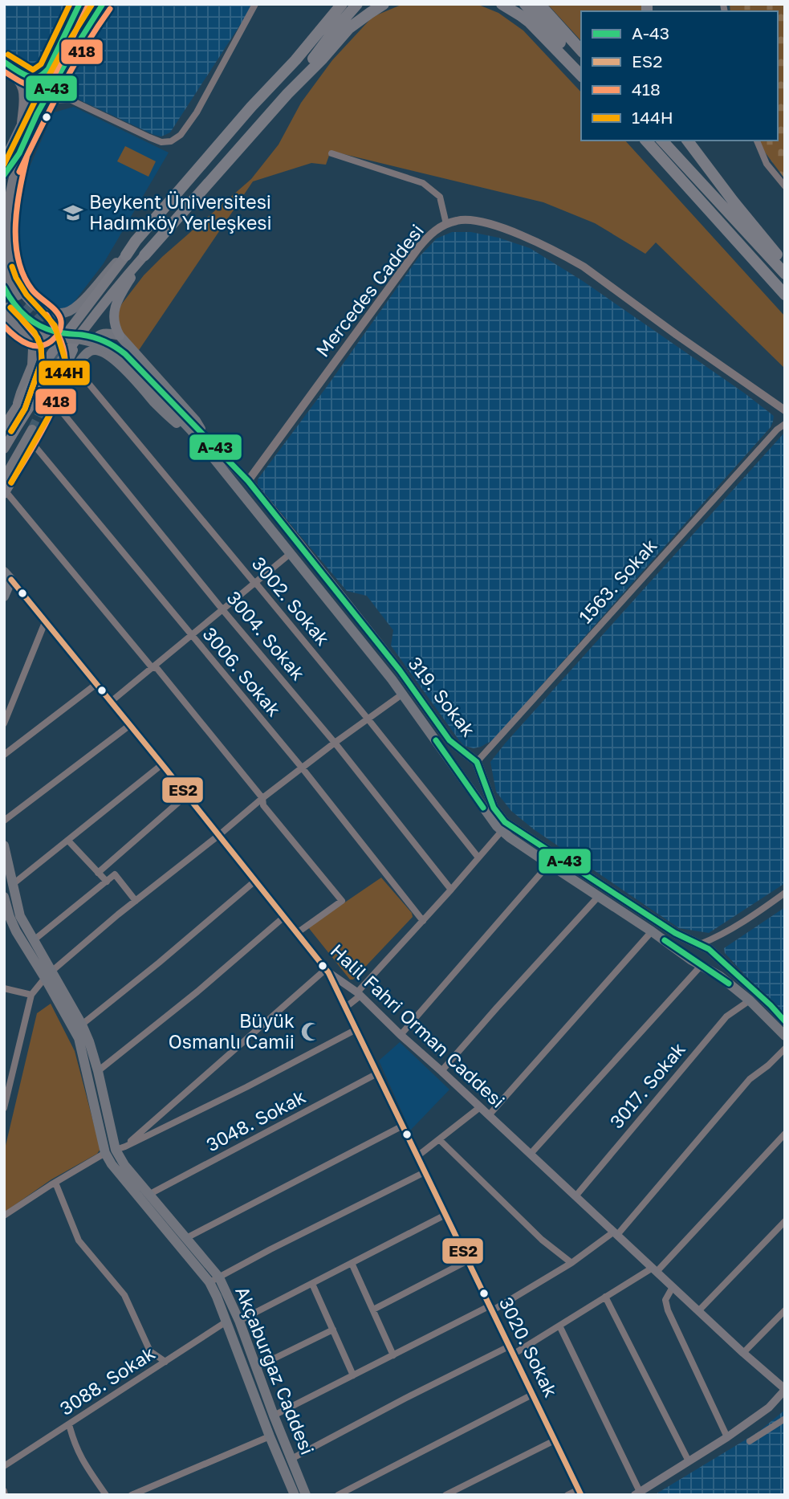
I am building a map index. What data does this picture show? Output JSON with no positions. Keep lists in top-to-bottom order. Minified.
{"streets":{"main road":["319. Sokak","Halil Fahri Orman Caddesi","3020. Sokak","Akçaburgaz Caddesi"],"street":["Mercedes Caddesi","1563. Sokak","3002. Sokak","3004. Sokak","3006. Sokak","3017. Sokak","3048. Sokak","3088. Sokak"]},"crossings":[["Mercedes Caddesi","319. Sokak"],["1563. Sokak","319. Sokak"],["319. Sokak","3017. Sokak"],["Halil Fahri Orman Caddesi","3017. Sokak"],["Halil Fahri Orman Caddesi","3020. Sokak"],["3048. Sokak","3020. Sokak"],["3048. Sokak","Akçaburgaz Caddesi"],["Akçaburgaz Caddesi","3088. Sokak"]],"places":{"school or university":["Beykent Üniversitesi Hadımköy Yerleşkesi"],"mosque":["Büyük Osmanlı Camii"]},"lines":["transit line A-43","transit line 144H","transit line 418","transit line ES2"],"legend":["A-43","ES2","418","144H"]}
